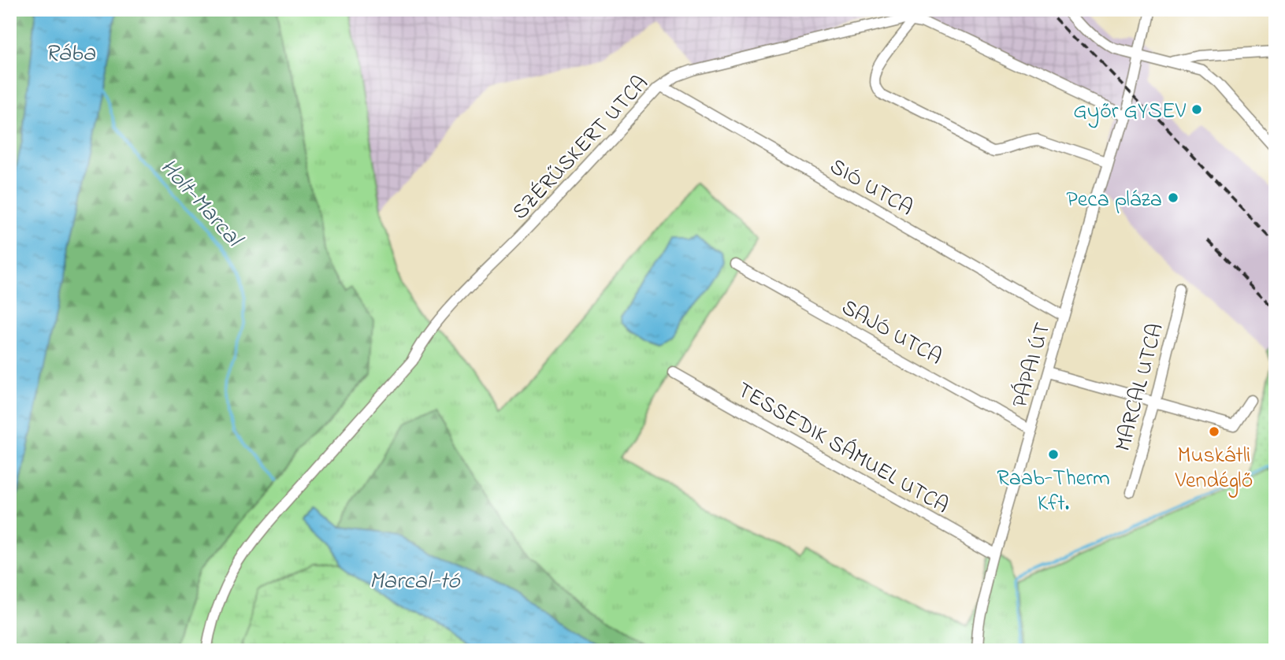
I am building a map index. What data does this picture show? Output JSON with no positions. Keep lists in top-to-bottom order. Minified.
{"streets":{"street":["SZÉRŰSKERT UTCA","SIÓ UTCA","SAJÓ UTCA","PÁPAI ÚT","MARCAL UTCA","TESSEDIK SÁMUEL UTCA"]},"crossings":[["SZÉRŰSKERT UTCA","SIÓ UTCA"],["SIÓ UTCA","PÁPAI ÚT"],["SAJÓ UTCA","PÁPAI ÚT"],["PÁPAI ÚT","TESSEDIK SÁMUEL UTCA"]],"water":["Rába","Holt-Marcal","Marcal-tó"],"places":["Győr GYSEV","Peca pláza","Muskátli Vendéglő","Raab-Therm Kft."]}
